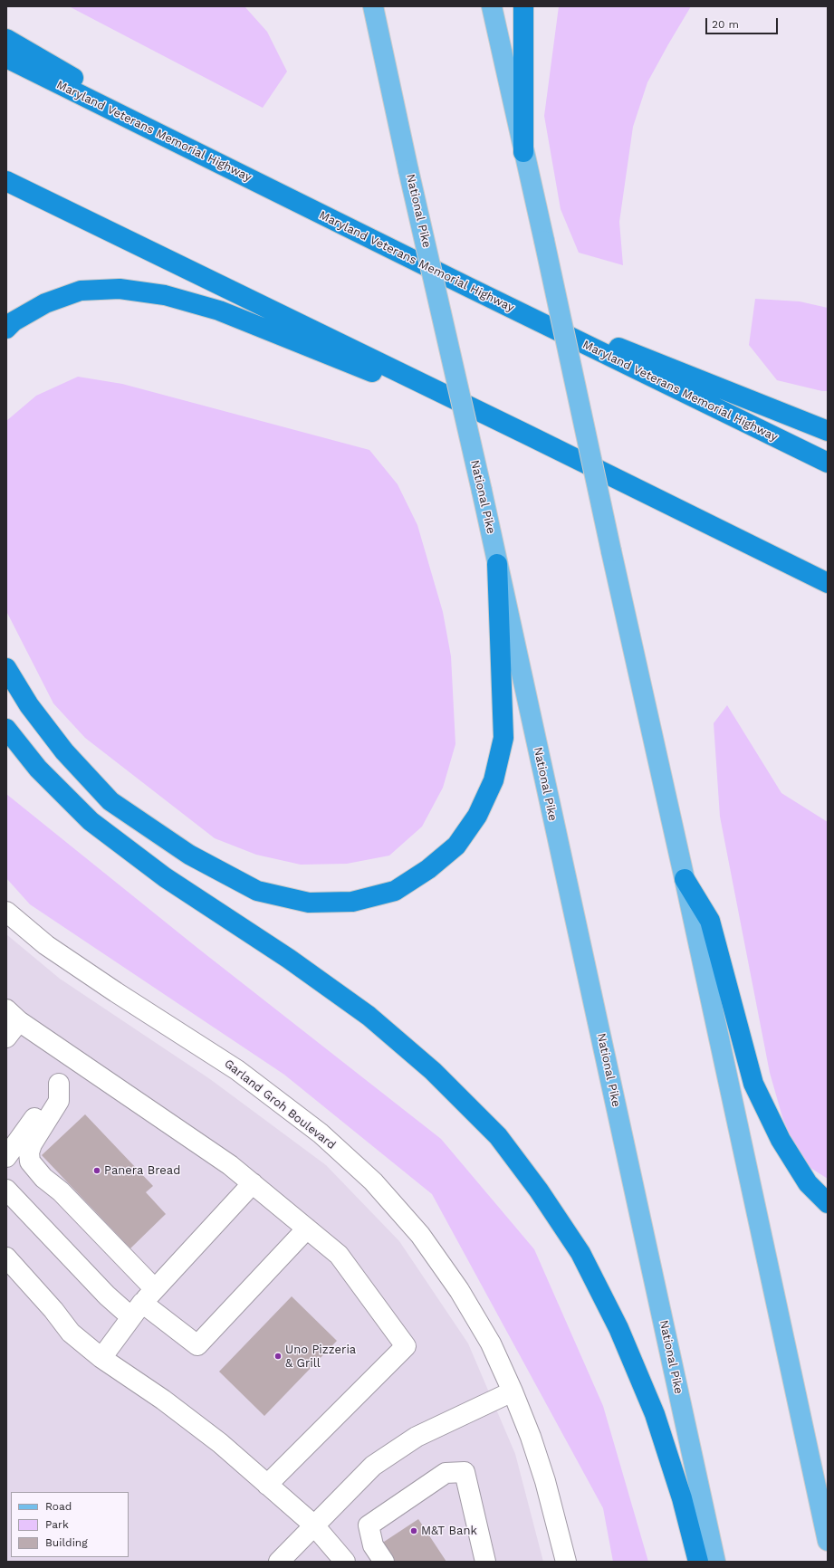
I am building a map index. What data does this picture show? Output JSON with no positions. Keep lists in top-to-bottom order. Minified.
{"streets":{"highway":["Maryland Veterans Memorial Highway"],"main road":["National Pike"],"street":["Garland Groh Boulevard"]},"places":["Panera Bread","Uno Pizzeria & Grill","M&T Bank"],"legend":["Road","Park","Building"],"scale_bar":"20 m"}
